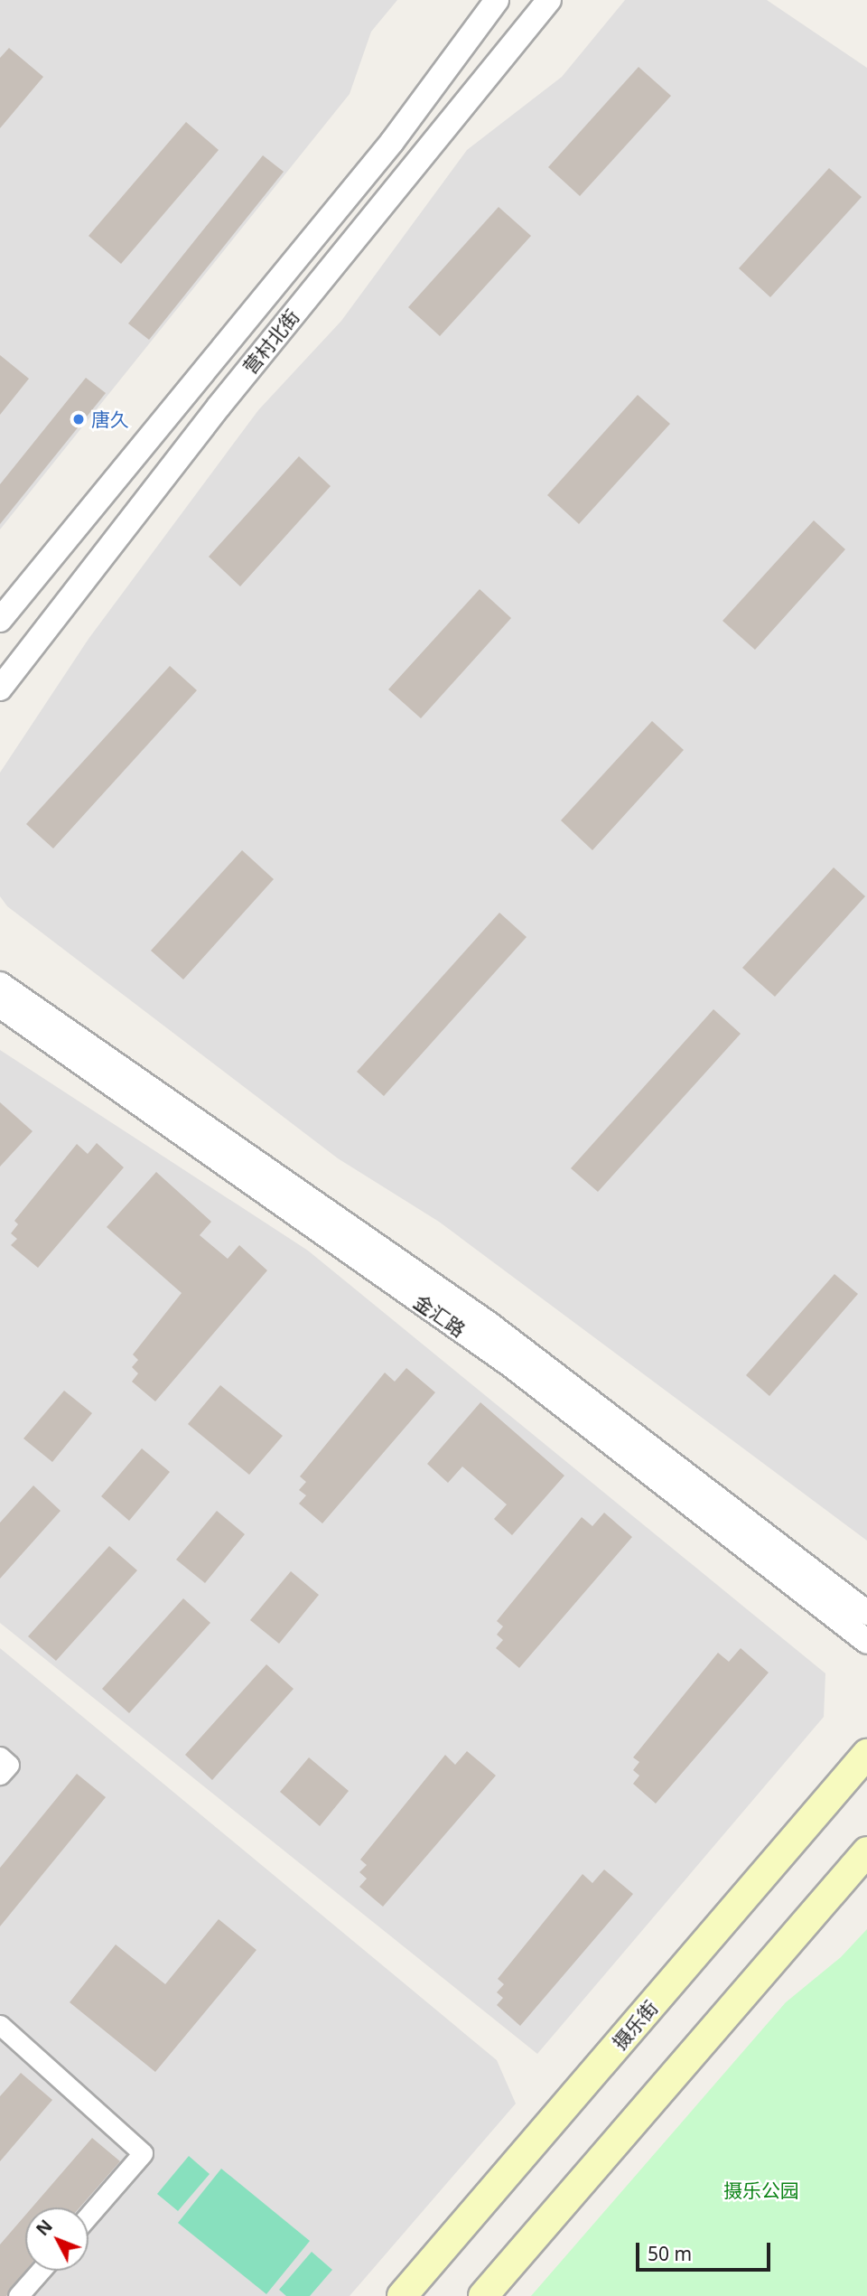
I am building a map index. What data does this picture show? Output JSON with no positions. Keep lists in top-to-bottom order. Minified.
{"streets":{"main road":["摄乐街"],"street":["营村北街","金汇路"]},"parks":["摄乐公园"],"places":["唐久"],"scale_bar":"50 m","north":"top left"}
